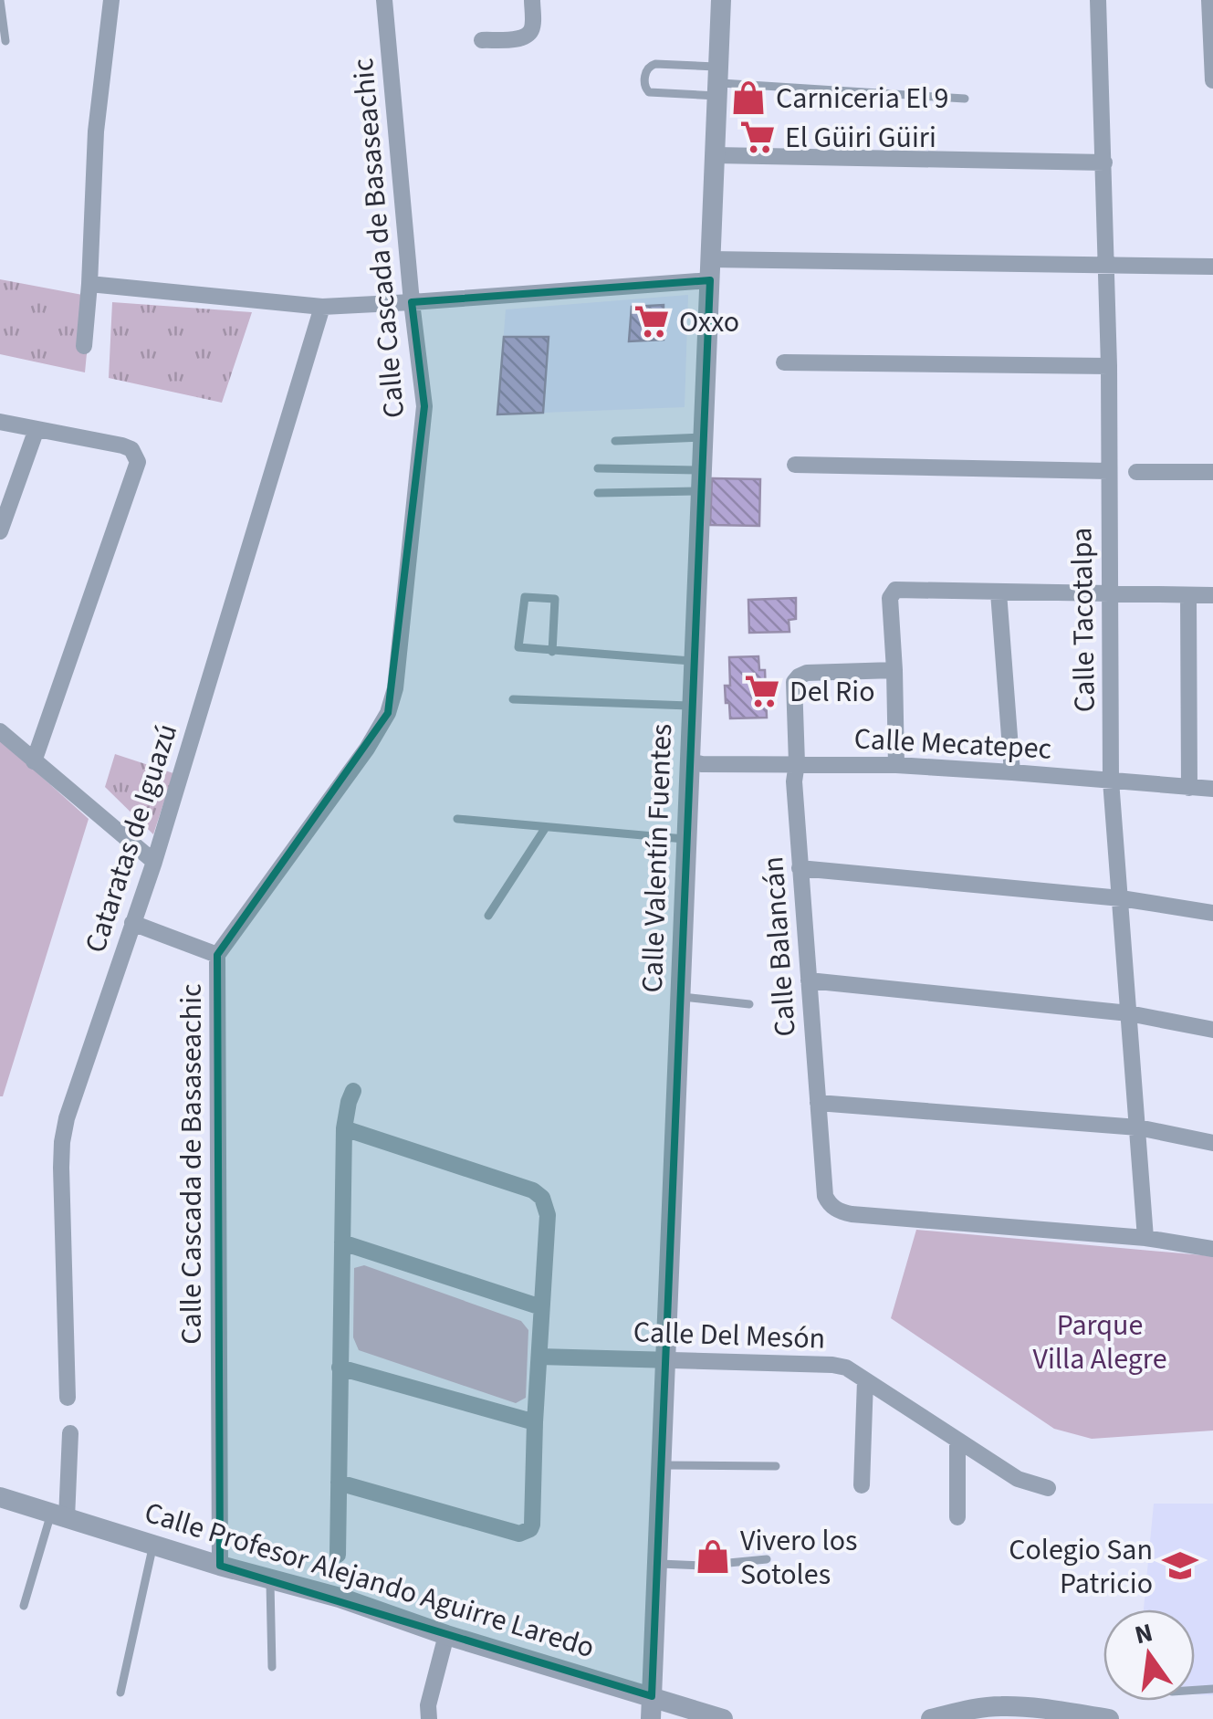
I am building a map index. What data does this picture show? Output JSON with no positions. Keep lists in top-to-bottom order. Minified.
{"streets":{"street":["Calle Cascada de Basaseachic","Calle Tacotalpa","Calle Mecatepec","Cataratas de Iguazú","Calle Valentín Fuentes","Calle Balancán","Calle Del Mesón","Calle Profesor Alejando Aguirre Laredo"]},"crossings":[["Calle Cascada de Basaseachic","Calle Profesor Alejando Aguirre Laredo"],["Calle Tacotalpa","Calle Mecatepec"],["Calle Tacotalpa","Calle Balancán"],["Calle Mecatepec","Calle Valentín Fuentes"],["Calle Mecatepec","Calle Balancán"],["Calle Valentín Fuentes","Calle Del Mesón"],["Calle Valentín Fuentes","Calle Profesor Alejando Aguirre Laredo"]],"parks":["Parque Villa Alegre"],"places":{"shop":["Carniceria El 9","Vivero los Sotoles"],"supermarket":["El Güiri Güiri","Oxxo","Del Rio"],"school or university":["Colegio San Patricio"]},"north":"top"}
